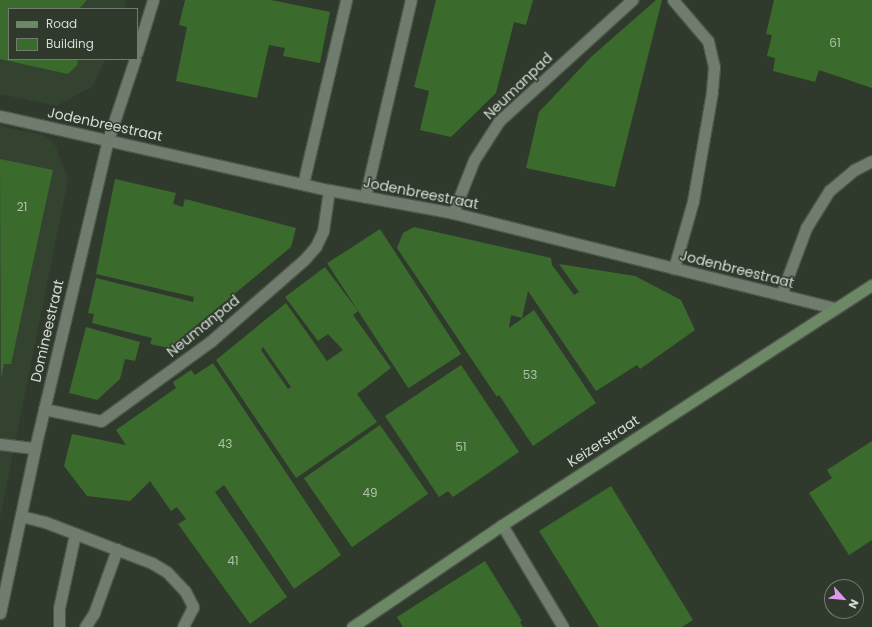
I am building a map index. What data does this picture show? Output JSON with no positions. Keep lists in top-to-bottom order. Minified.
{"streets":{"main road":["Keizerstraat"],"street":["Neumanpad","Jodenbreestraat","Domineestraat"]},"crossings":[["Neumanpad","Jodenbreestraat"],["Neumanpad","Domineestraat"],["Jodenbreestraat","Domineestraat"],["Jodenbreestraat","Keizerstraat"]],"house_numbers":["61","21","53","43","51","49","41"],"legend":["Road","Building"],"north":"bottom right"}
